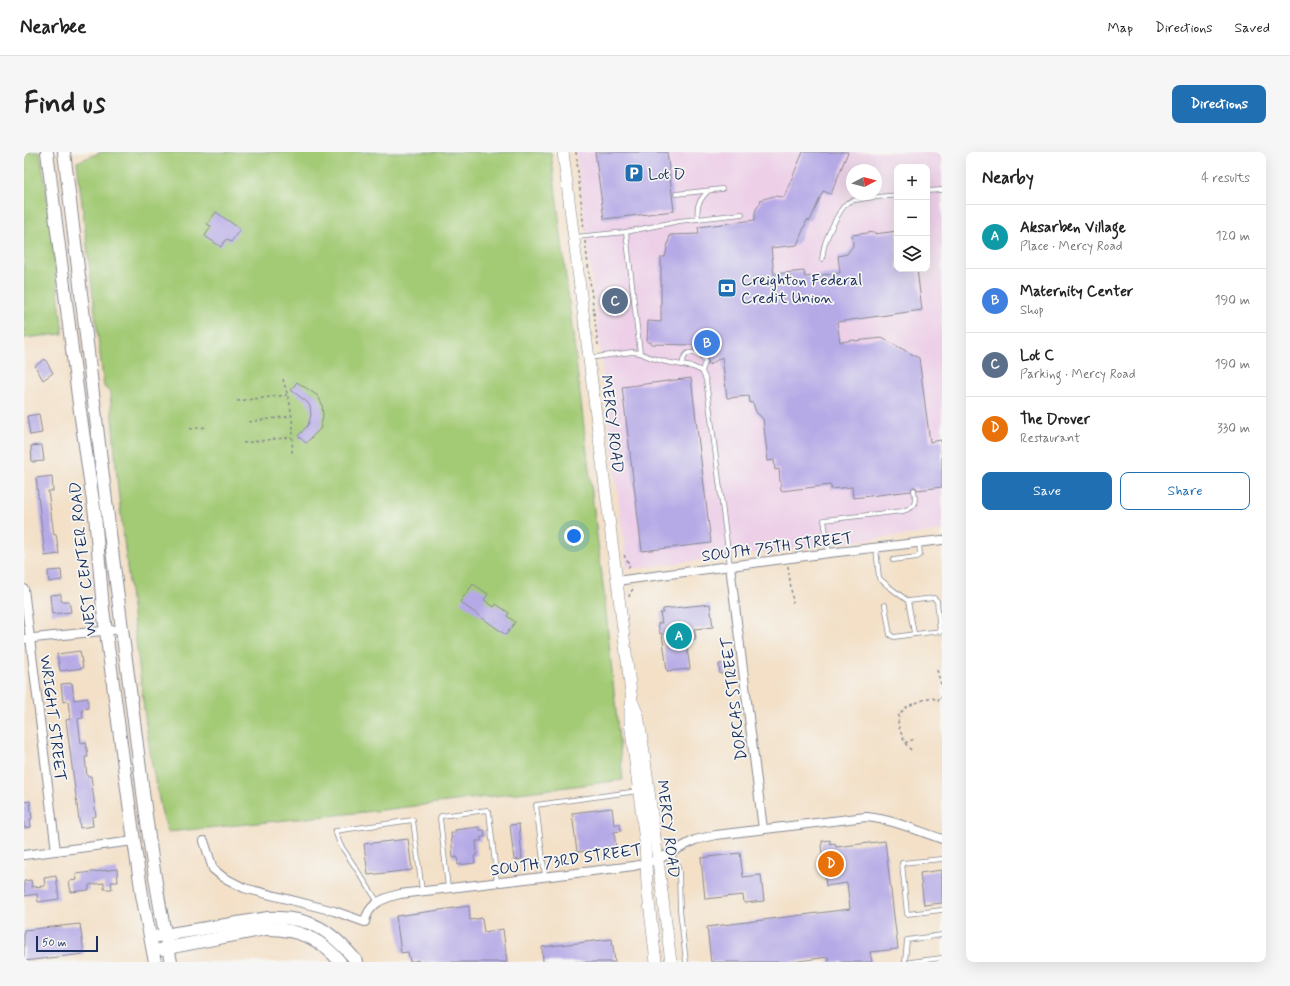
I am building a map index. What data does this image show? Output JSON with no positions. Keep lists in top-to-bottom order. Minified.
{"streets":{"main road":["MERCY ROAD","WEST CENTER ROAD"],"street":["SOUTH 75TH STREET","DORCAS STREET","WRIGHT STREET","SOUTH 73RD STREET"]},"crossings":[["MERCY ROAD","SOUTH 75TH STREET"],["MERCY ROAD","SOUTH 73RD STREET"],["SOUTH 75TH STREET","DORCAS STREET"],["DORCAS STREET","SOUTH 73RD STREET"]],"places":{"parking":["Lot D"],"bank":["Creighton Federal Credit Union"]},"scale_bar":"50 m","north":"right","page":{"header":"Nearbee","nav":["Map","Directions","Saved"],"buttons":["Directions",["Save","Share"]],"title":"Find us","heading":["Nearby","4 results"],"map_buttons":["+","−"],"list":[{"mark":"A","name":"Aksarben Village","note":"Place · Mercy Road","value":"120 m"},{"mark":"B","name":"Maternity Center","note":"Shop","value":"190 m"},{"mark":"C","name":"Lot C","note":"Parking · Mercy Road","value":"190 m"},{"mark":"D","name":"The Drover","note":"Restaurant","value":"330 m"}],"pins":["C","B","A","D"],"scale":"50 m"}}
